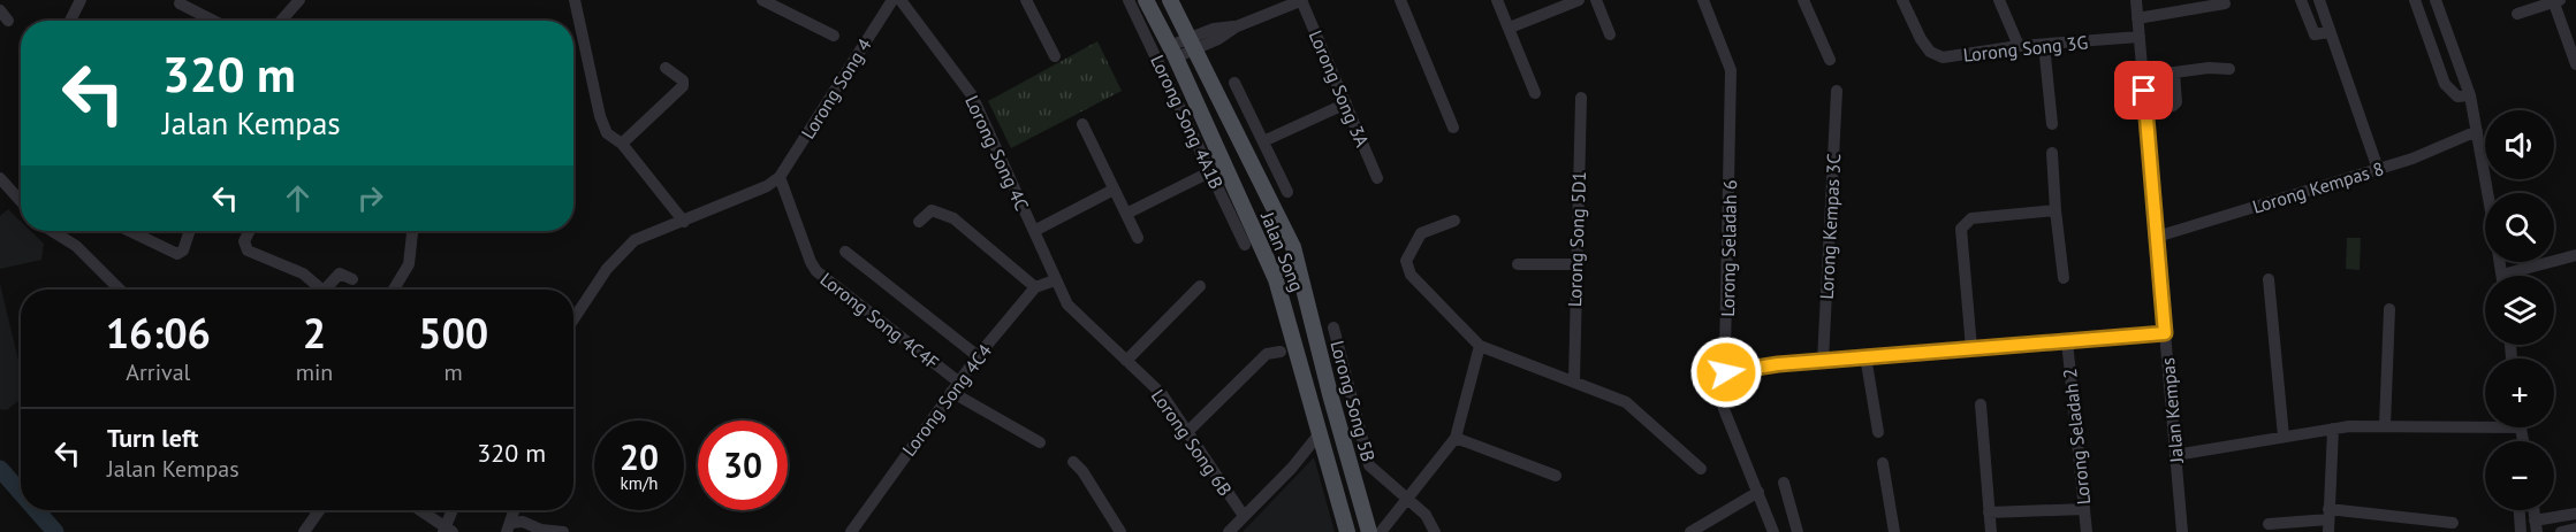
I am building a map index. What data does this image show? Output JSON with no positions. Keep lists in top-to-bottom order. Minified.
{"streets":{"main road":["Jalan Song"],"street":["Lorong Song 3G","Lorong Song 4","Lorong Song 3A","Lorong Song 4A1B","Lorong Song 4C","Lorong Kempas 8","Lorong Kempas 3C","Lorong Song 5D1","Lorong Seladah 6","Lorong Song 4C4F","Lorong Song 4C4","Lorong Song 5B","Jalan Kempas","Lorong Seladah 2","Lorong Song 6B"]},"crossings":[["Lorong Song 3G","Jalan Kempas"],["Lorong Song 4","Lorong Song 4C4F"],["Lorong Song 4C","Lorong Song 6B"],["Lorong Kempas 8","Jalan Kempas"],["Lorong Song 4C4F","Lorong Song 4C4"]],"page":{"turn":["320 m","Jalan Kempas"],"map_buttons":["+","−"],"eta":["16:06","Arrival","2","min","500","m"],"list":[{"name":"Turn left","note":"Jalan Kempas","value":"320 m"}],"speed":"20 km/h","limit":"30"}}
